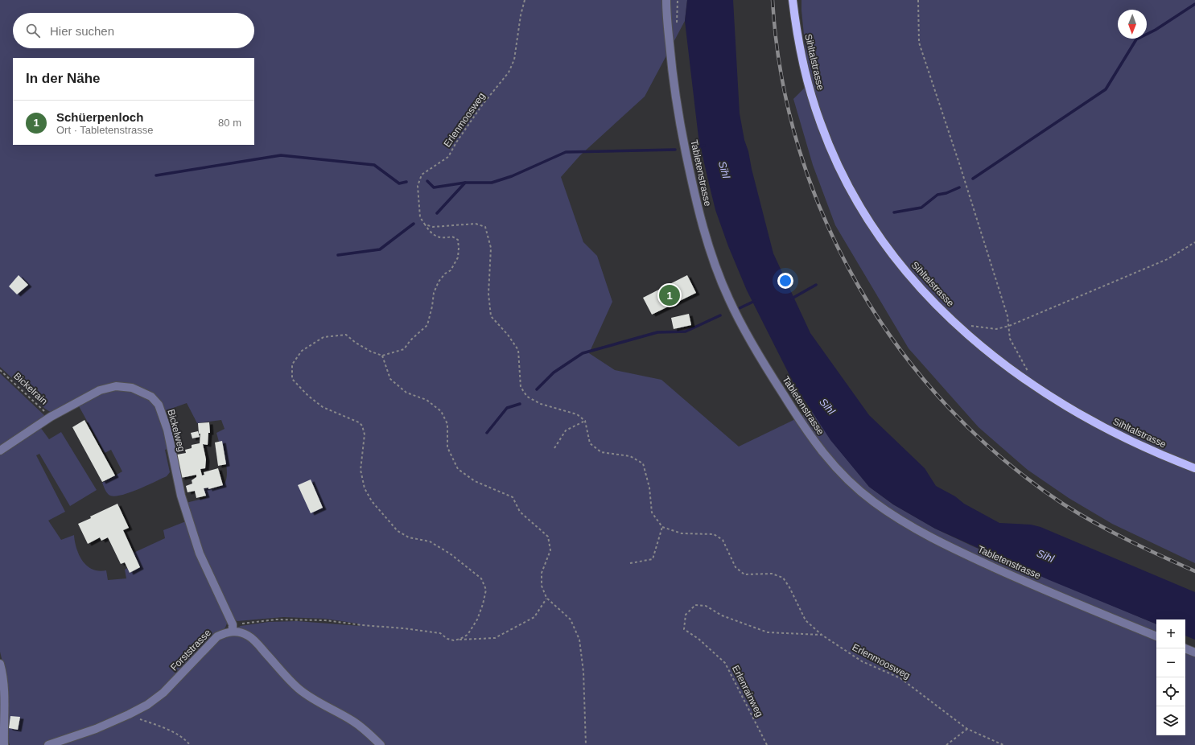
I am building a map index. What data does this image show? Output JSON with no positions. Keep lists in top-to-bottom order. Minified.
{"streets":{"main road":["Sihltalstrasse"],"street":["Tabletenstrasse","Bickelweg","Forststrasse"],"path":["Erlenmoosweg","Bickelrain","Erlenrainweg"]},"crossings":[["Erlenmoosweg","Erlenrainweg"],["Bickelrain","Bickelweg"],["Bickelweg","Forststrasse"]],"water":["Sihl"],"north":"bottom","page":{"search":"Hier suchen","heading":"In der Nähe","list":[{"mark":"1","name":"Schüerpenloch","note":"Ort · Tabletenstrasse","value":"80 m"}],"pins":"1","map_buttons":["+","−"]}}
